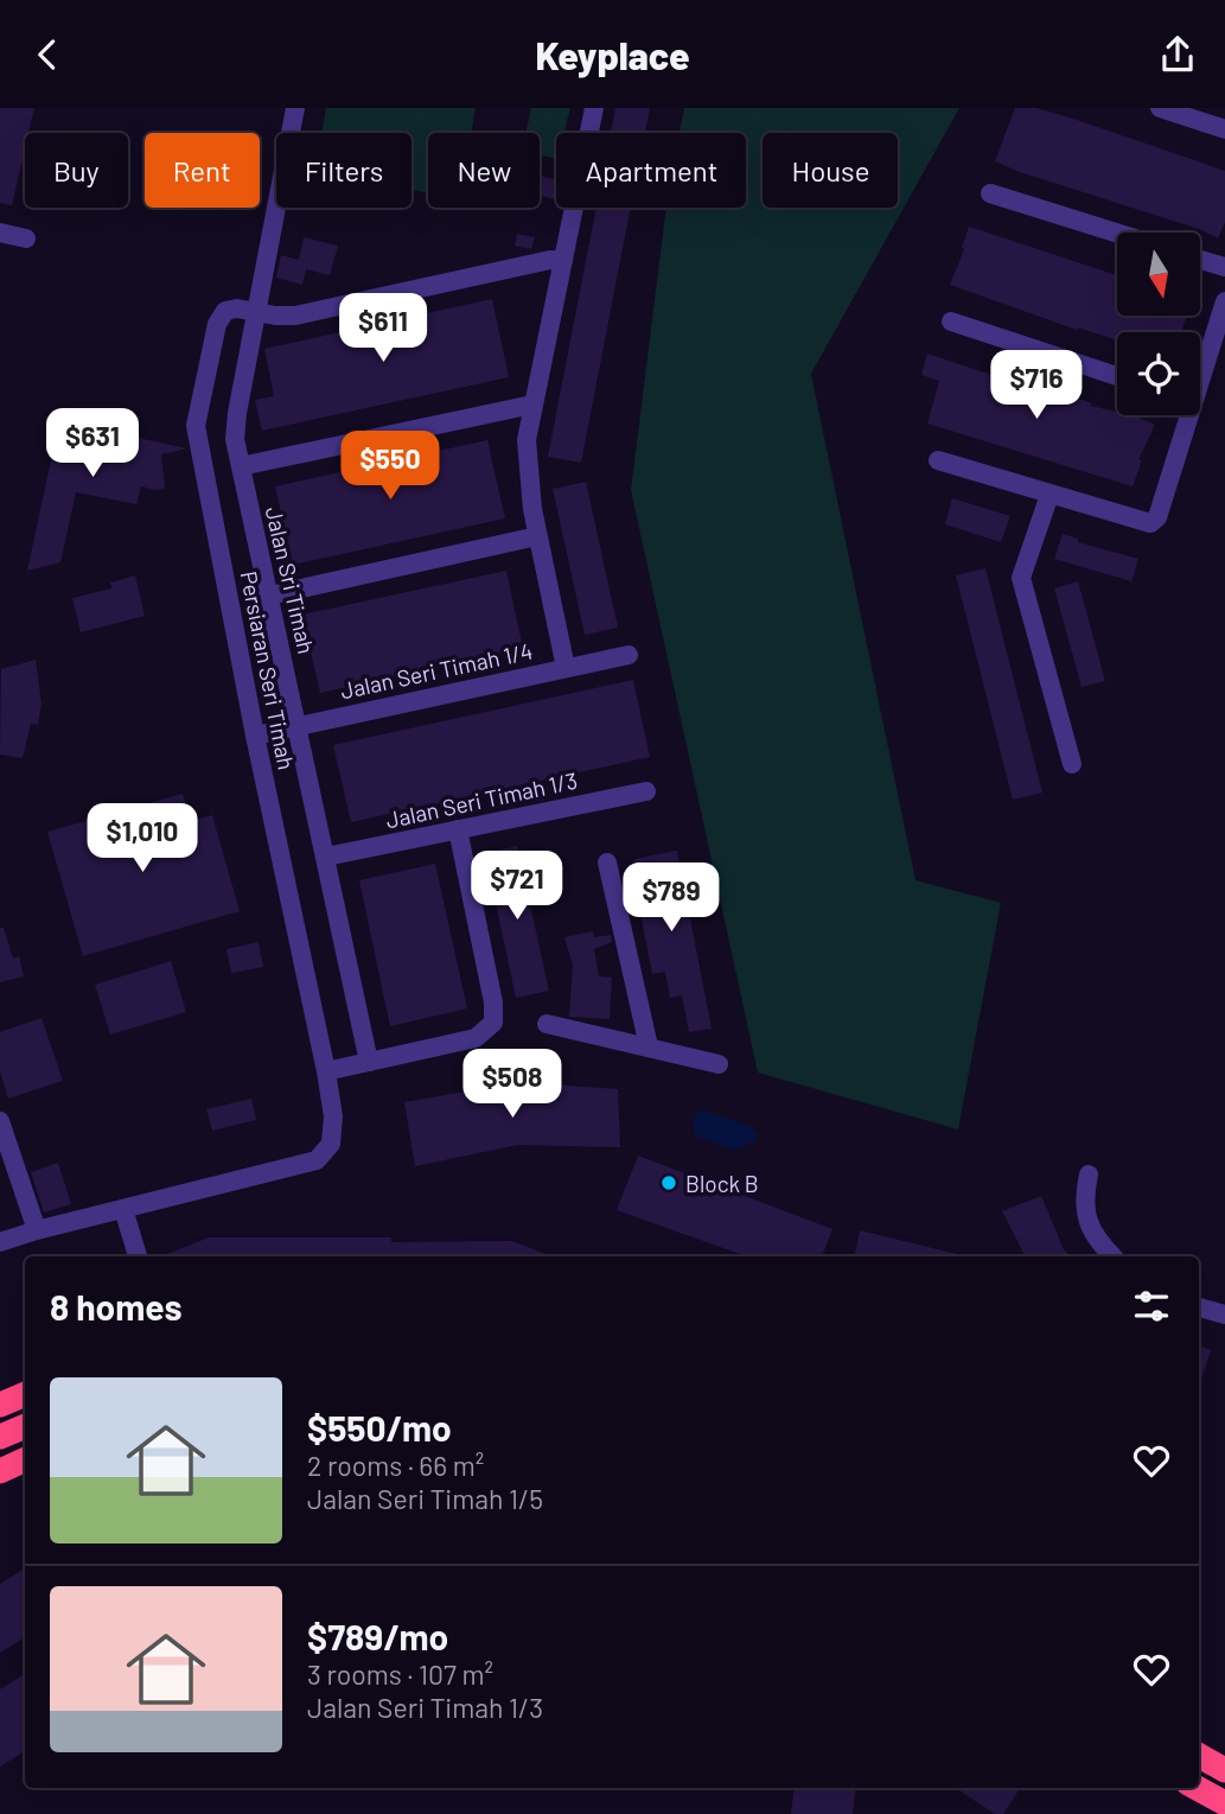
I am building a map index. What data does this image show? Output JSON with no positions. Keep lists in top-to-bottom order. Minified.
{"streets":{"street":["Jalan Sri Timah","Persiaran Seri Timah","Jalan Seri Timah 1/4","Jalan Seri Timah 1/3"]},"crossings":[["Jalan Sri Timah","Persiaran Seri Timah"],["Jalan Sri Timah","Jalan Seri Timah 1/4"],["Jalan Sri Timah","Jalan Seri Timah 1/3"],["Persiaran Seri Timah","Jalan Seri Timah 1/4"]],"places":["Block B"],"north":"bottom","page":{"header":"Keyplace","chip":["Buy","Rent","Filters","New","Apartment","House"],"price":["$611","$716","$631","$550","$1,010","$721","$789","$508"],"heading":"8 homes","list":[{"name":"$550/mo","note":"2 rooms · 66 m² · Jalan Seri Timah 1/5"},{"name":"$789/mo","note":"3 rooms · 107 m² · Jalan Seri Timah 1/3"}]}}
